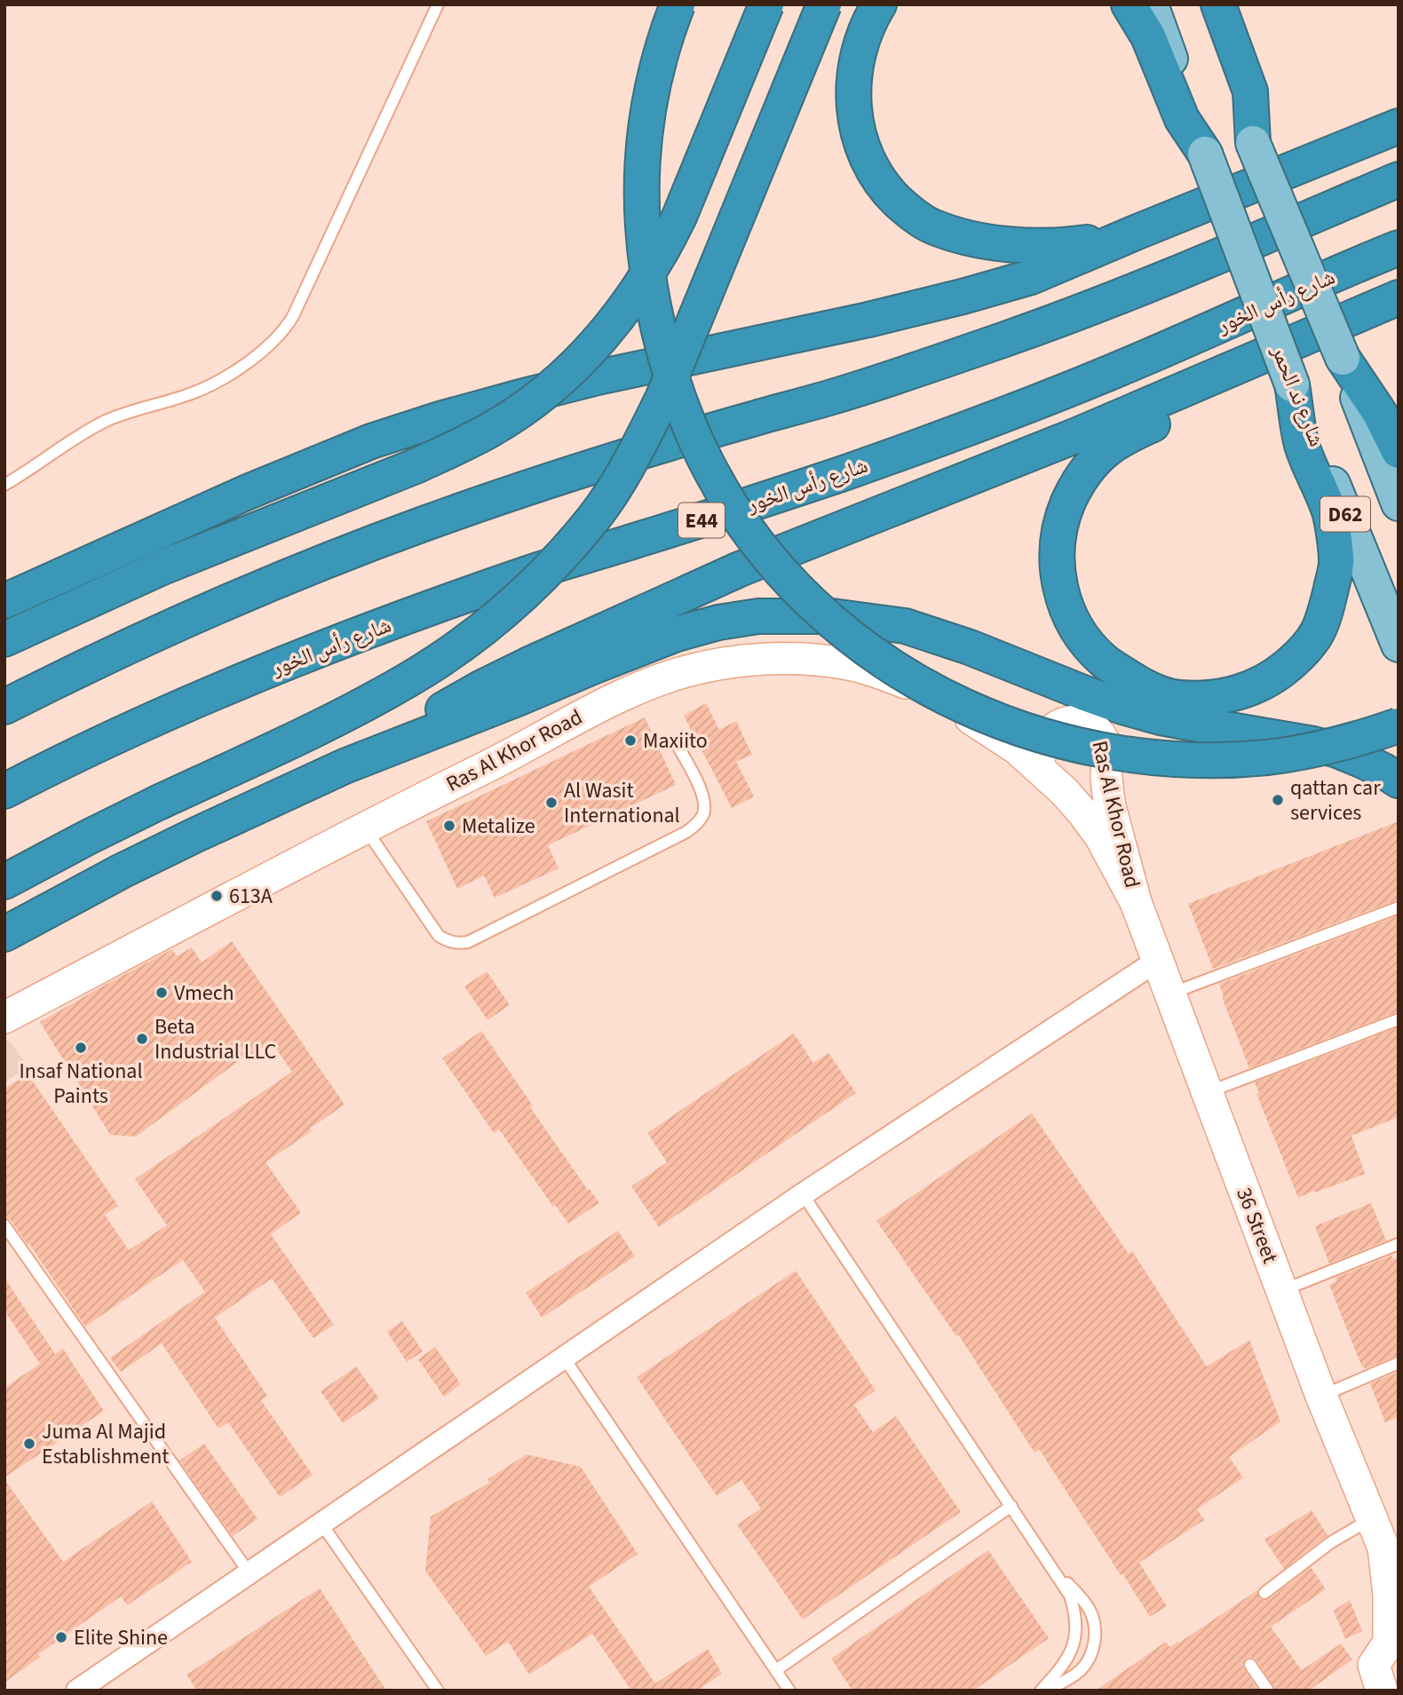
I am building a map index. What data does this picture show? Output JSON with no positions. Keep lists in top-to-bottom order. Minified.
{"streets":{"highway":["شارع رأس الخور","E44"],"main road":["شارع ند الحمر","D62"],"street":["Ras Al Khor Road","36 Street"]},"crossings":[["Ras Al Khor Road","36 Street"]],"places":["Maxiito","qattan car services","Al Wasit International","Metalize","613A","Vmech","Beta Industrial LLC","Insaf National Paints","Juma Al Majid Establishment","Elite Shine"]}
